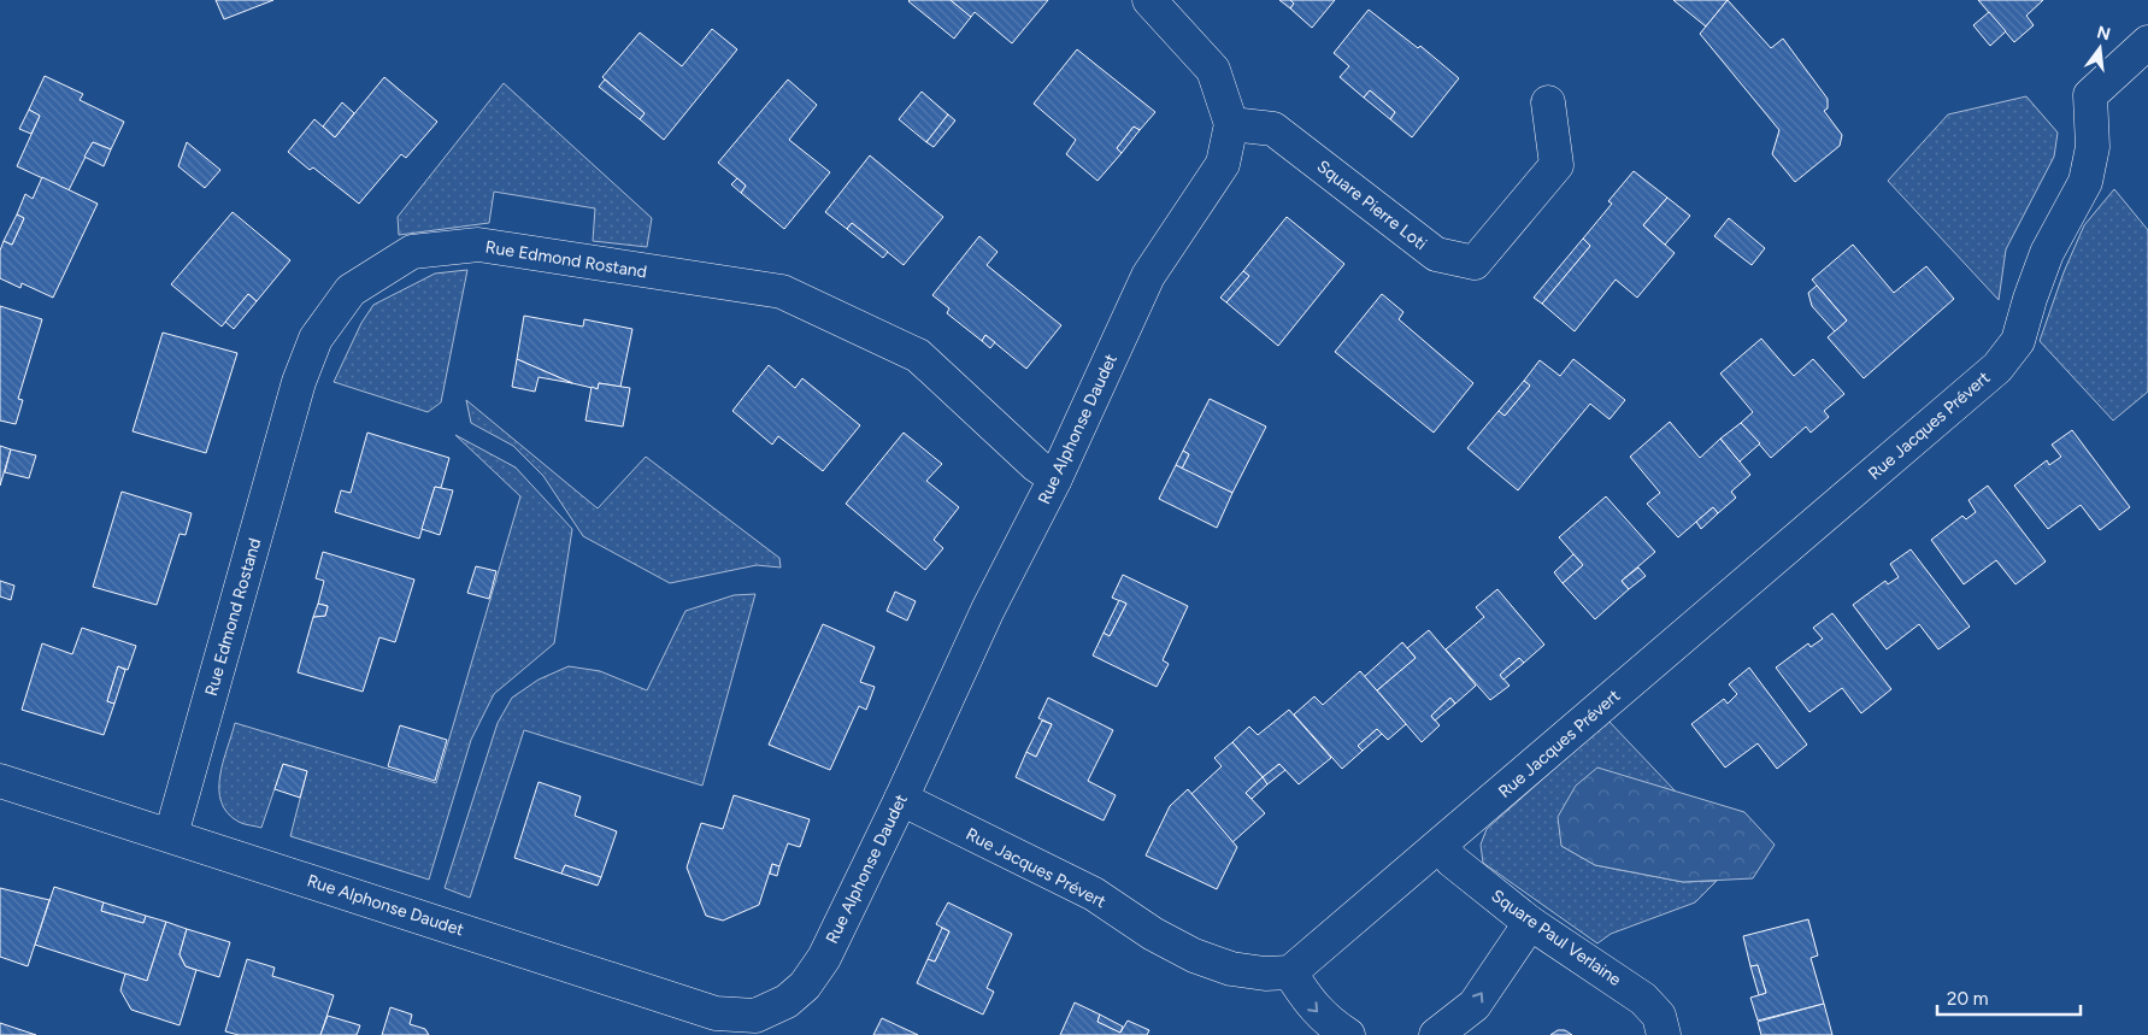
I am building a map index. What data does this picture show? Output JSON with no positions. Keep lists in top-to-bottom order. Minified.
{"streets":{"street":["Square Pierre Loti","Rue Edmond Rostand","Rue Jacques Prévert","Rue Alphonse Daudet","Square Paul Verlaine"]},"crossings":[["Square Pierre Loti","Rue Alphonse Daudet"],["Rue Edmond Rostand","Rue Alphonse Daudet"],["Rue Jacques Prévert","Rue Alphonse Daudet"],["Rue Jacques Prévert","Square Paul Verlaine"]],"scale_bar":"20 m","north":"top"}
